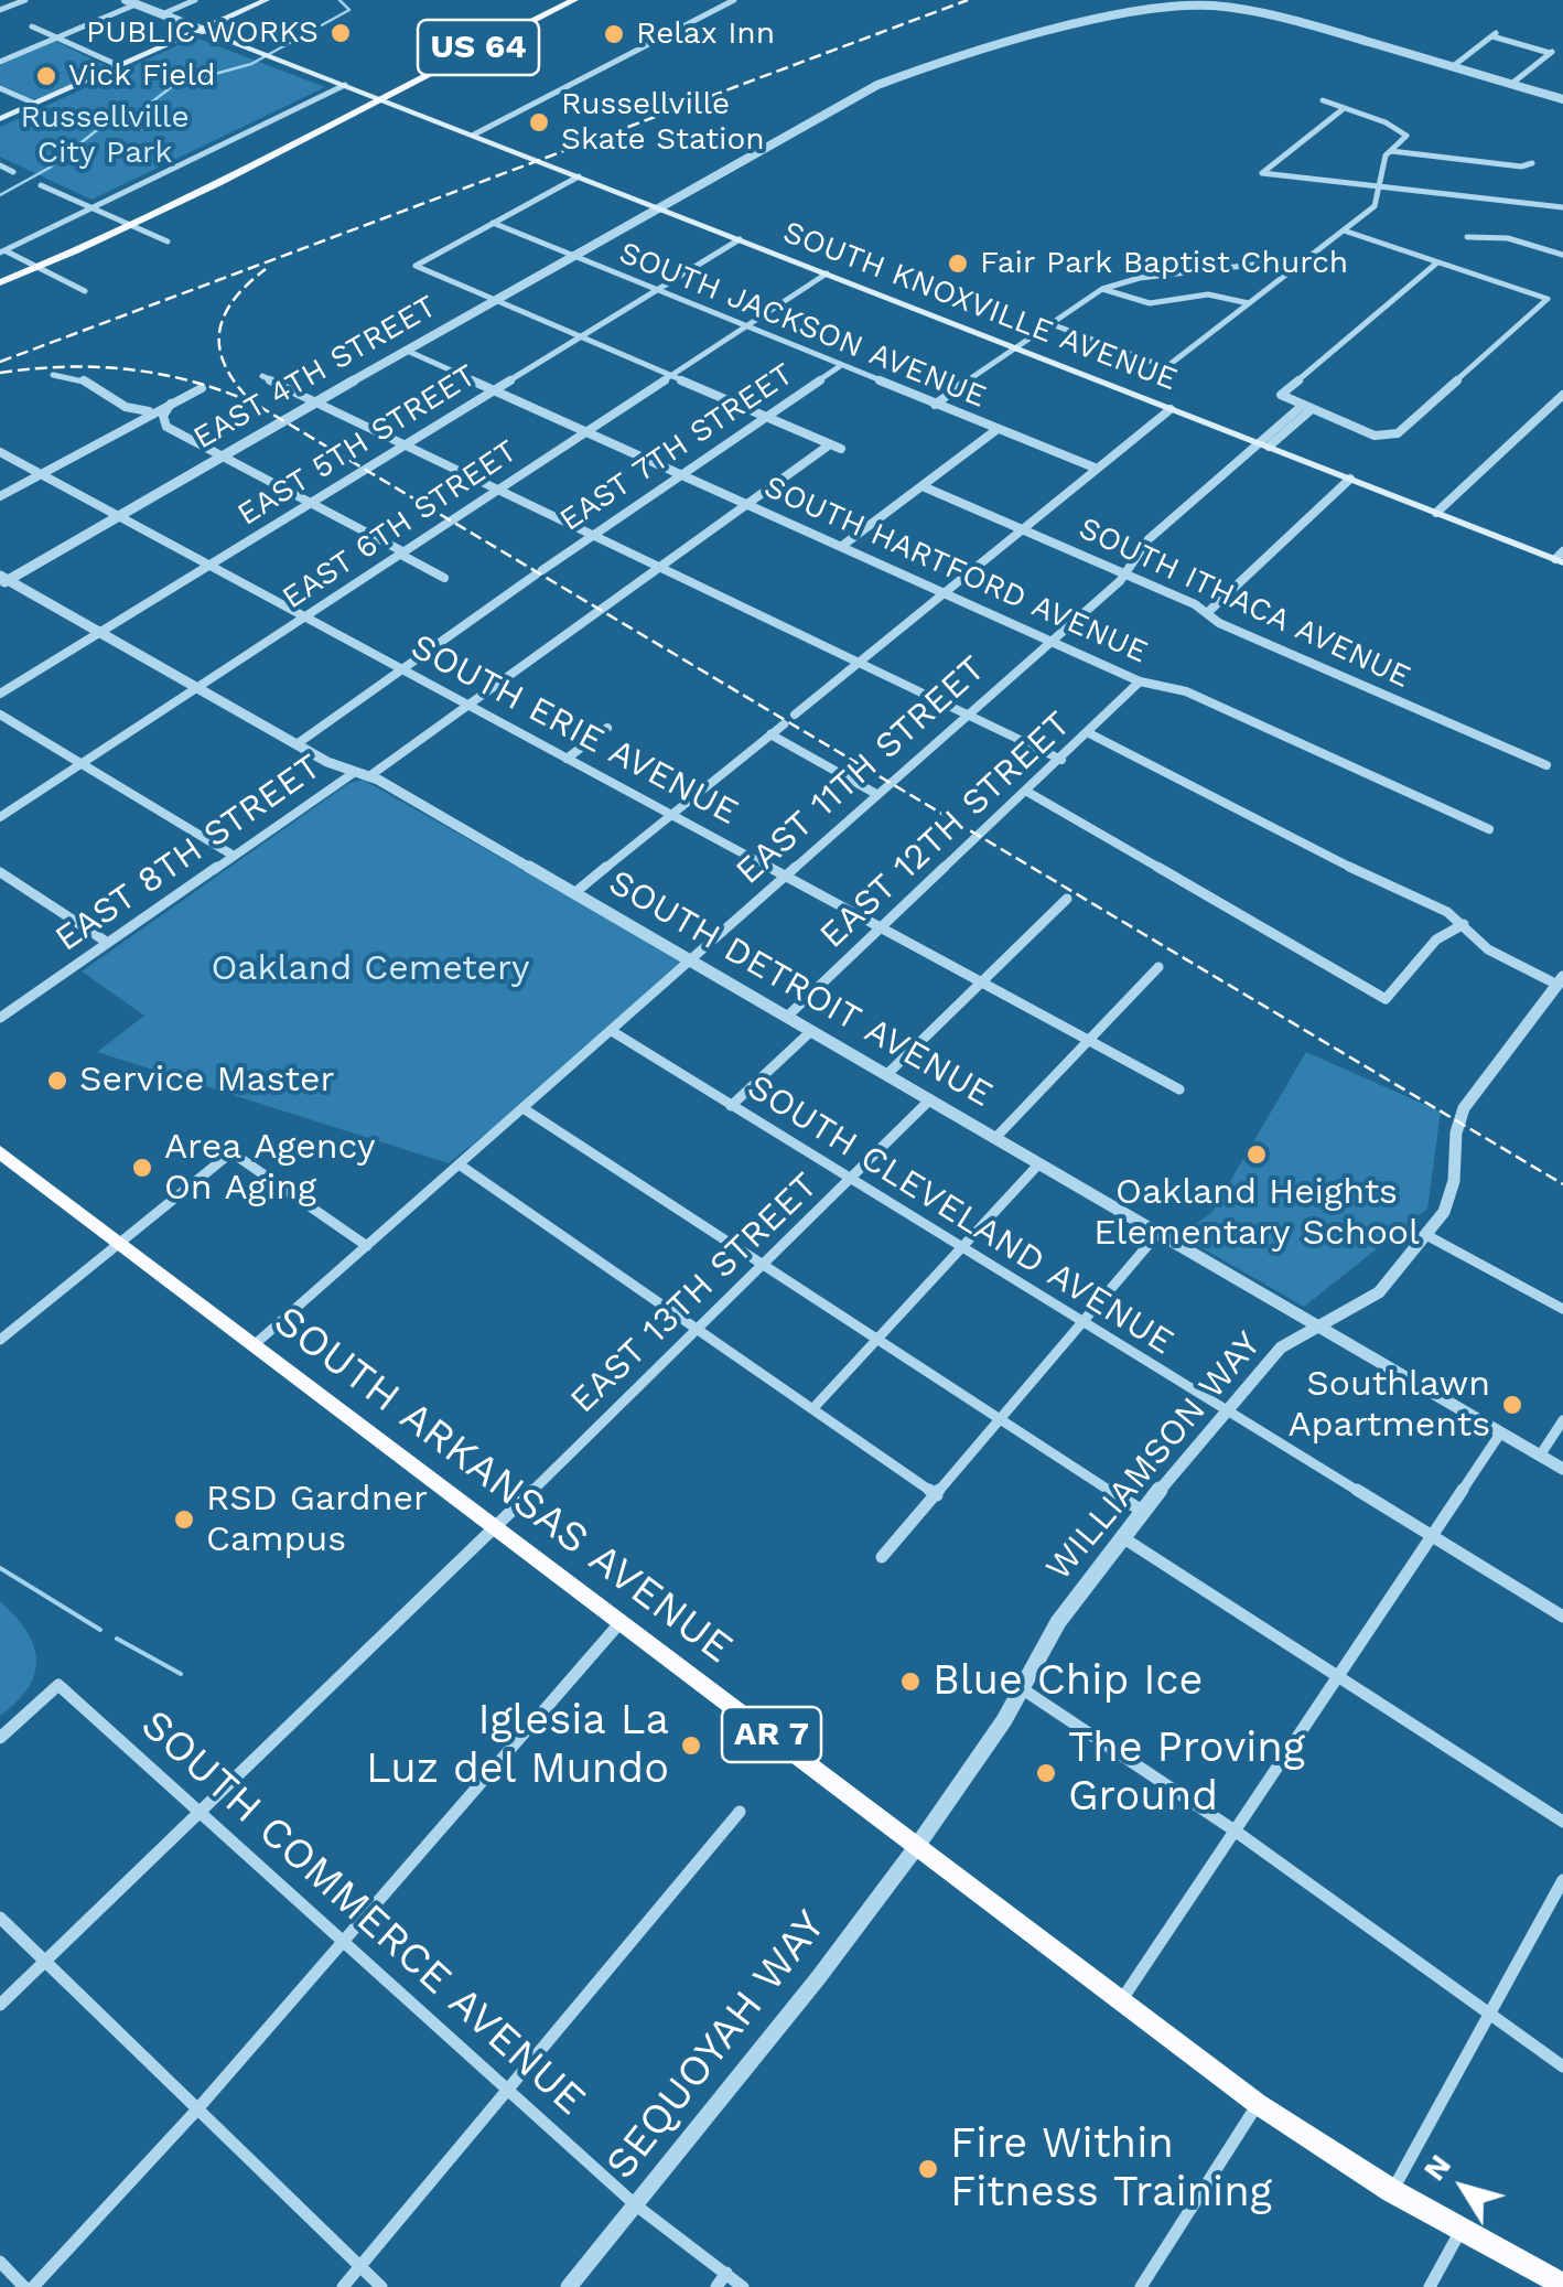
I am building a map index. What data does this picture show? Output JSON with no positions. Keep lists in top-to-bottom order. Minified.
{"streets":{"highway":["SOUTH ARKANSAS AVENUE","AR 7"],"main road":["US 64","SOUTH KNOXVILLE AVENUE"],"street":["SOUTH JACKSON AVENUE","EAST 4TH STREET","EAST 5TH STREET","EAST 7TH STREET","EAST 6TH STREET","SOUTH HARTFORD AVENUE","SOUTH ITHACA AVENUE","SOUTH ERIE AVENUE","EAST 11TH STREET","EAST 12TH STREET","EAST 8TH STREET","SOUTH DETROIT AVENUE","SOUTH CLEVELAND AVENUE","EAST 13TH STREET","WILLIAMSON WAY","SOUTH COMMERCE AVENUE","SEQUOYAH WAY"]},"crossings":[["US 64","SOUTH KNOXVILLE AVENUE"],["SOUTH KNOXVILLE AVENUE","EAST 4TH STREET"],["SOUTH KNOXVILLE AVENUE","EAST 5TH STREET"],["SOUTH KNOXVILLE AVENUE","EAST 6TH STREET"],["SOUTH KNOXVILLE AVENUE","EAST 11TH STREET"],["SOUTH JACKSON AVENUE","EAST 4TH STREET"],["SOUTH JACKSON AVENUE","EAST 5TH STREET"],["SOUTH JACKSON AVENUE","EAST 7TH STREET"],["SOUTH JACKSON AVENUE","EAST 6TH STREET"],["EAST 4TH STREET","SOUTH HARTFORD AVENUE"],["EAST 4TH STREET","SOUTH ERIE AVENUE"],["EAST 4TH STREET","SOUTH DETROIT AVENUE"],["EAST 5TH STREET","SOUTH HARTFORD AVENUE"],["EAST 5TH STREET","SOUTH ERIE AVENUE"],["EAST 5TH STREET","SOUTH DETROIT AVENUE"],["EAST 7TH STREET","SOUTH HARTFORD AVENUE"],["EAST 7TH STREET","SOUTH ERIE AVENUE"],["EAST 7TH STREET","SOUTH DETROIT AVENUE"],["EAST 6TH STREET","SOUTH HARTFORD AVENUE"],["EAST 6TH STREET","SOUTH ERIE AVENUE"],["EAST 6TH STREET","SOUTH DETROIT AVENUE"],["SOUTH HARTFORD AVENUE","EAST 11TH STREET"],["SOUTH HARTFORD AVENUE","EAST 12TH STREET"],["SOUTH HARTFORD AVENUE","EAST 8TH STREET"],["SOUTH ITHACA AVENUE","EAST 11TH STREET"],["SOUTH ERIE AVENUE","EAST 11TH STREET"],["SOUTH ERIE AVENUE","EAST 12TH STREET"],["SOUTH ERIE AVENUE","EAST 8TH STREET"],["EAST 11TH STREET","SOUTH DETROIT AVENUE"],["EAST 11TH STREET","SOUTH CLEVELAND AVENUE"],["EAST 11TH STREET","SOUTH ARKANSAS AVENUE"],["EAST 12TH STREET","SOUTH DETROIT AVENUE"],["EAST 8TH STREET","SOUTH DETROIT AVENUE"],["SOUTH DETROIT AVENUE","EAST 13TH STREET"],["SOUTH DETROIT AVENUE","WILLIAMSON WAY"],["SOUTH CLEVELAND AVENUE","EAST 13TH STREET"],["SOUTH CLEVELAND AVENUE","WILLIAMSON WAY"],["EAST 13TH STREET","SOUTH ARKANSAS AVENUE"],["EAST 13TH STREET","SOUTH COMMERCE AVENUE"],["WILLIAMSON WAY","SOUTH ARKANSAS AVENUE"],["WILLIAMSON WAY","SEQUOYAH WAY"],["SOUTH ARKANSAS AVENUE","SEQUOYAH WAY"],["SOUTH COMMERCE AVENUE","SEQUOYAH WAY"]],"parks":["Russellville City Park","Oakland Cemetery"],"places":["PUBLIC WORKS","Relax Inn","Vick Field","Russellville Skate Station","Fair Park Baptist Church","Service Master","Oakland Heights Elementary School","Area Agency On Aging","Southlawn Apartments","RSD Gardner Campus","Blue Chip Ice","Iglesia La Luz del Mundo","The Proving Ground","Fire Within Fitness Training"],"north":"top left"}
